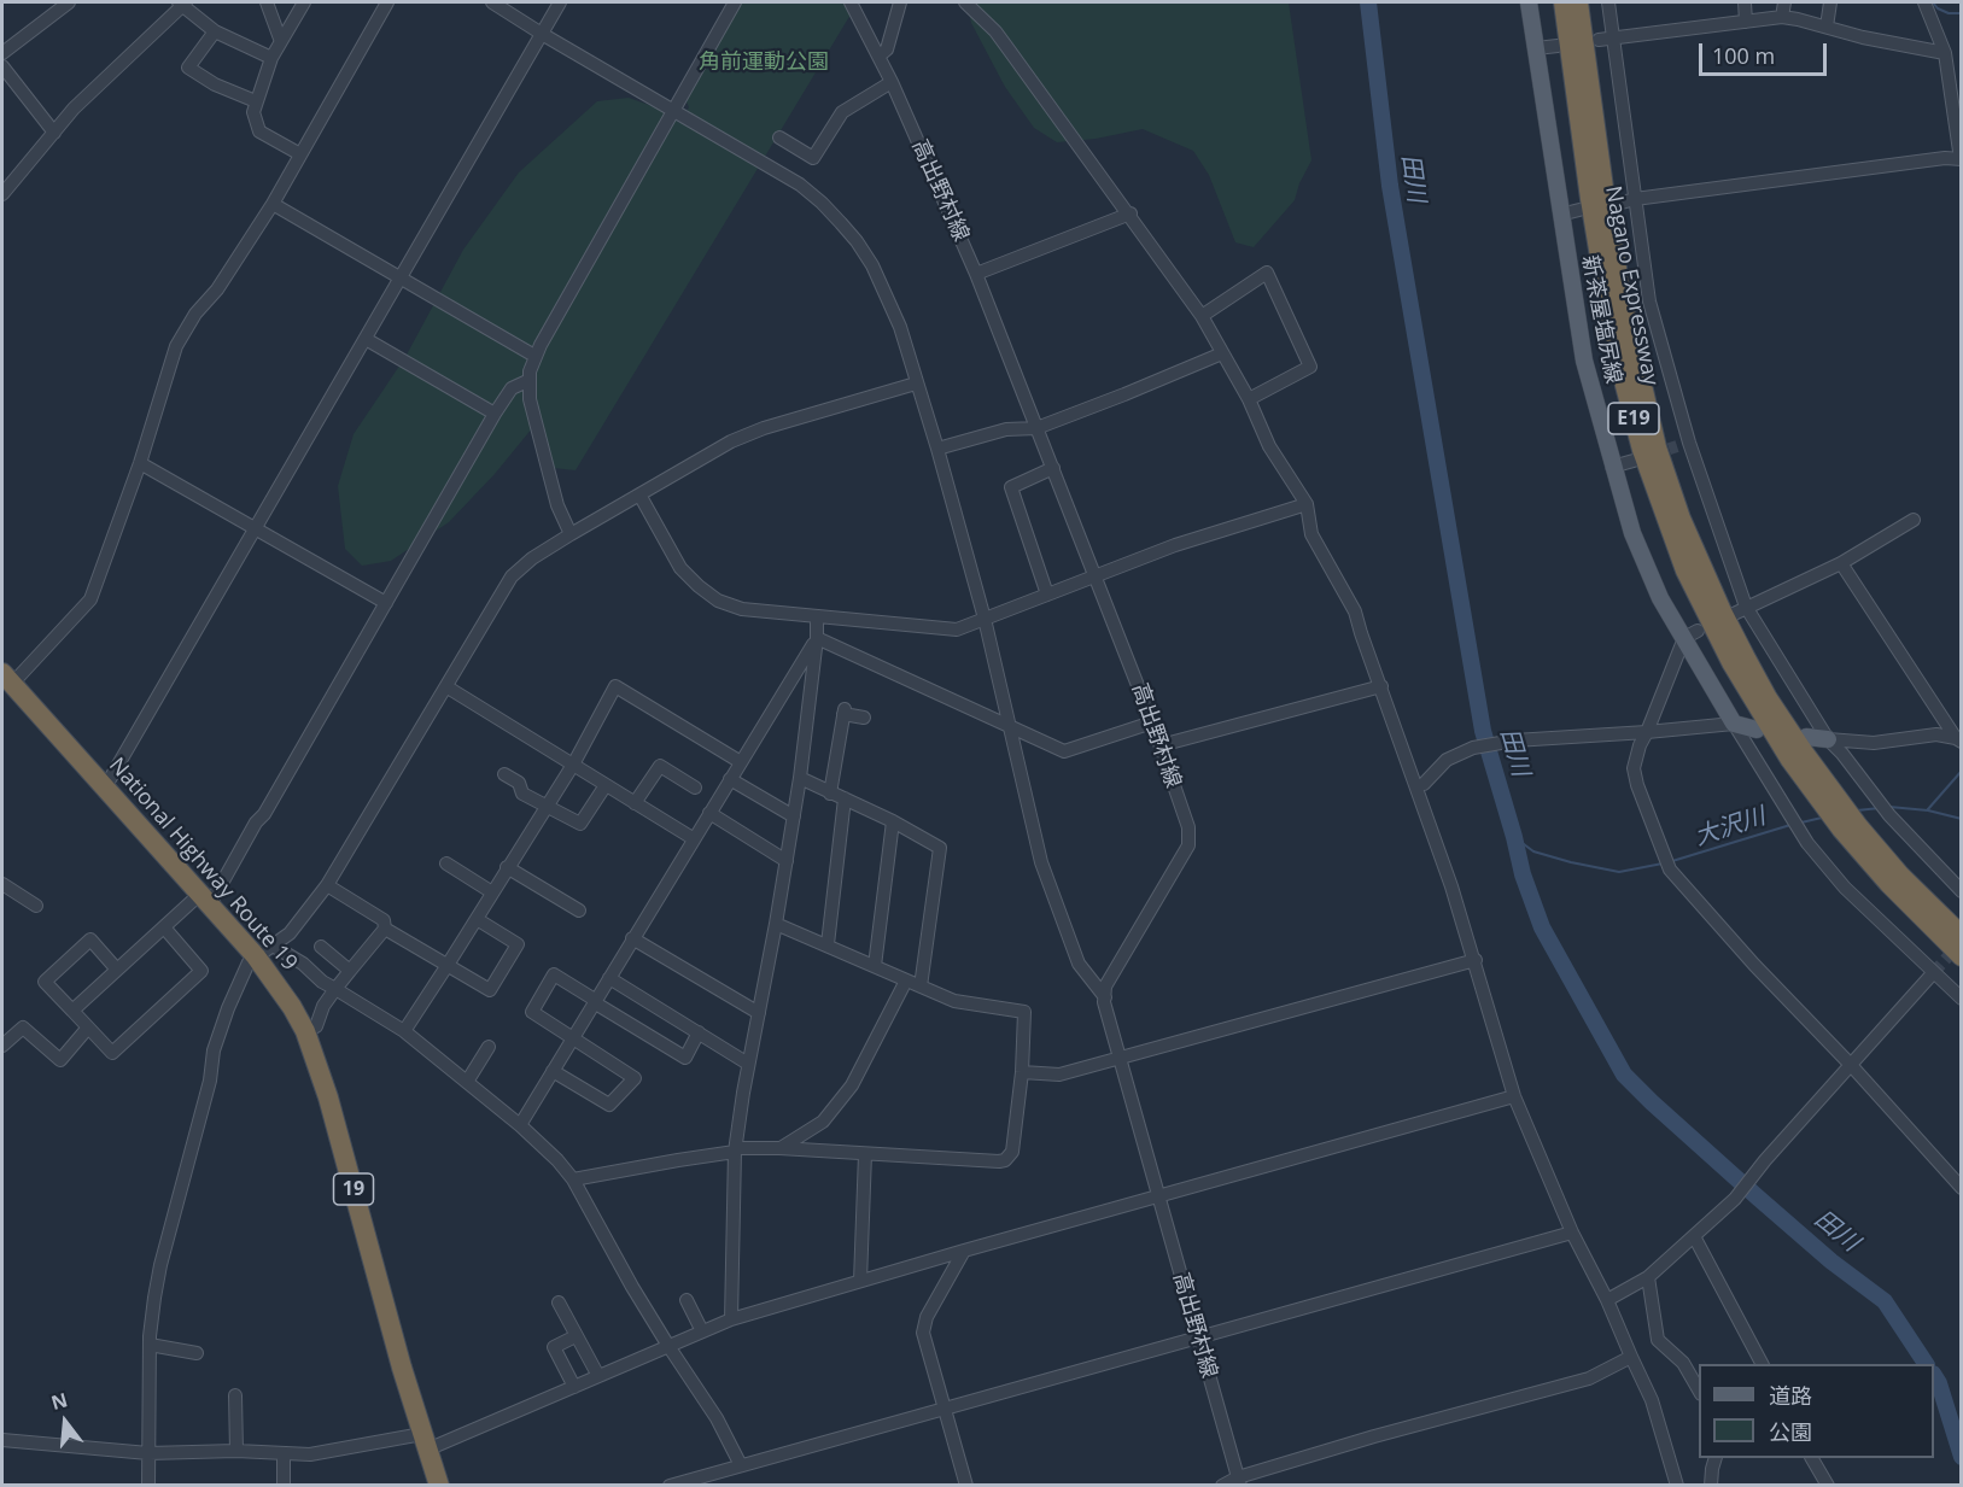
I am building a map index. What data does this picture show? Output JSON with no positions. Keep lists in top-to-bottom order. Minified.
{"streets":{"highway":["Nagano Expressway","E19","National Highway Route 19","19"],"main road":["新茶屋塩尻線"],"street":["高出野村線"]},"water":["田川","大沢川"],"parks":["角前運動公園"],"legend":["道路","公園"],"scale_bar":"100 m","north":"top"}
